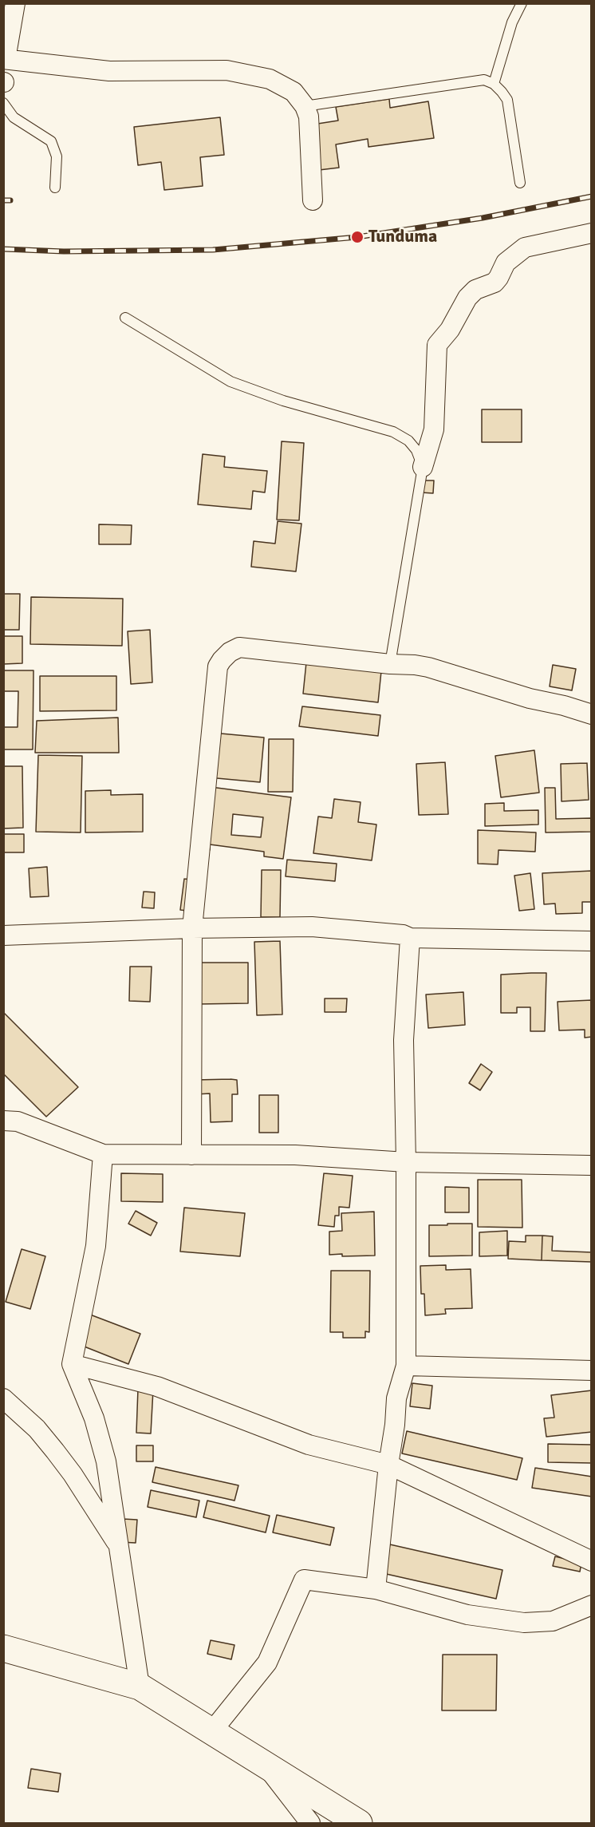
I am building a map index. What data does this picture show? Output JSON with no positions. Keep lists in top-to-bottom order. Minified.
{"places":["Tunduma"]}
